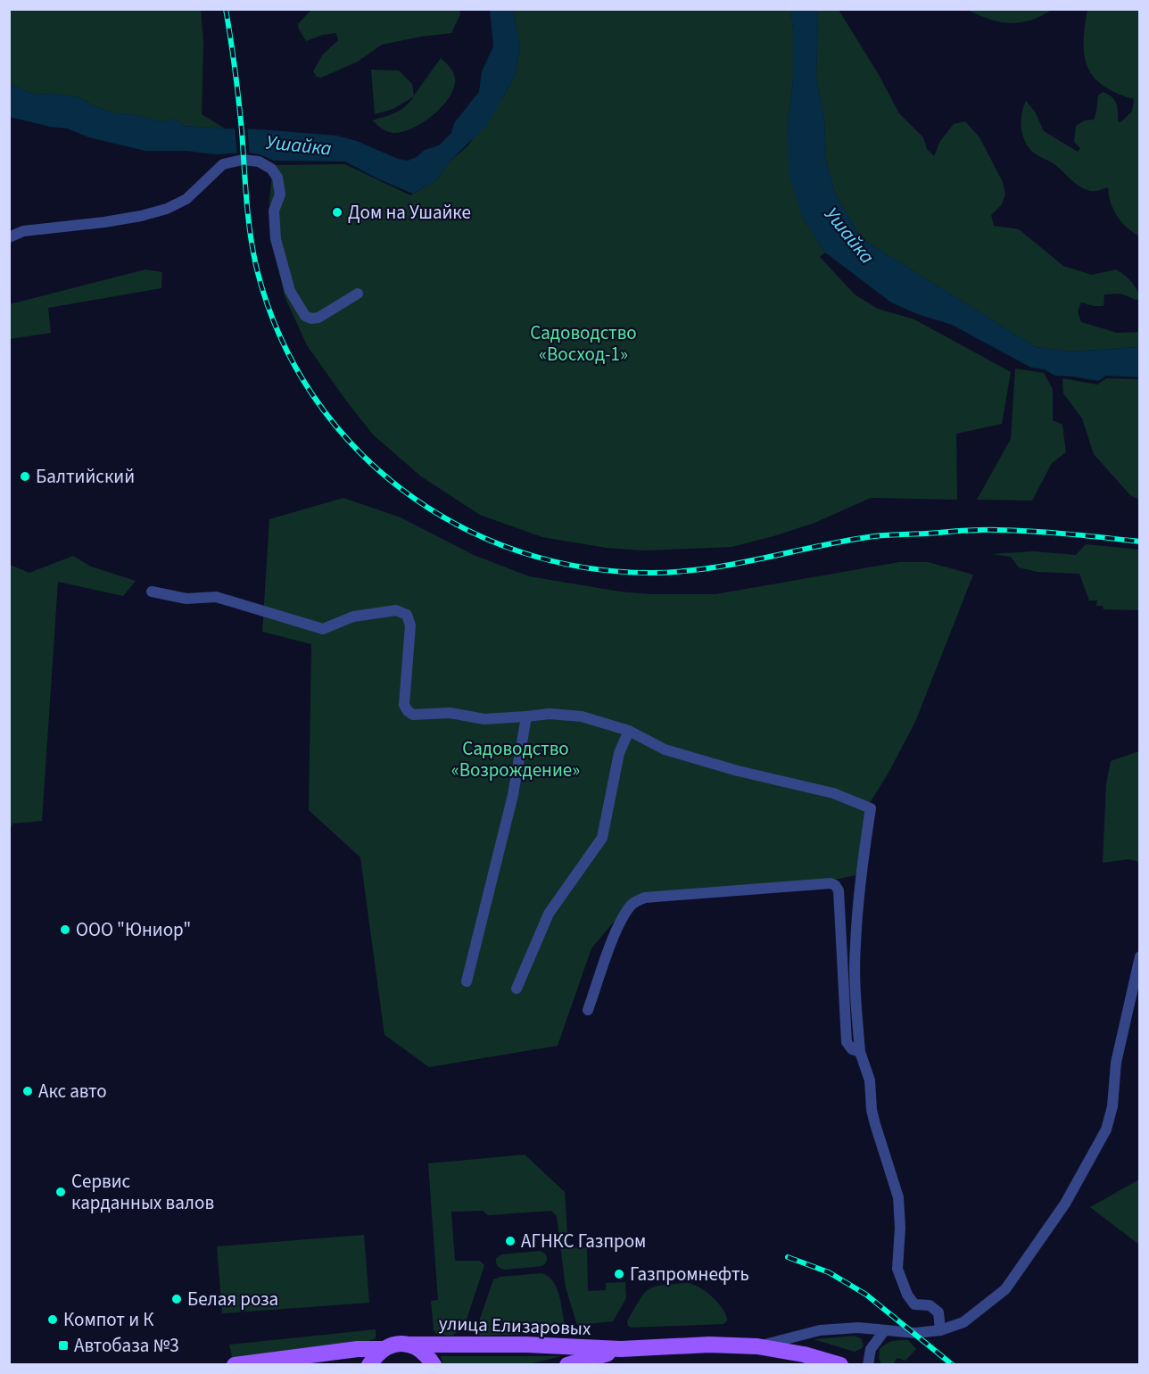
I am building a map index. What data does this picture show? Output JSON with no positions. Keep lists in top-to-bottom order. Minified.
{"streets":{"main road":["улица Елизаровых"]},"water":["Ушайка"],"parks":["Садоводство «Восход-1»","Садоводство «Возрождение»"],"places":{"other":["Дом на Ушайке","Балтийский","ООО \"Юниор\"","Акс авто","Сервис карданных валов","АГНКС Газпром","Газпромнефть","Белая роза","Компот и К"],"transit":["Автобаза №3"]}}
